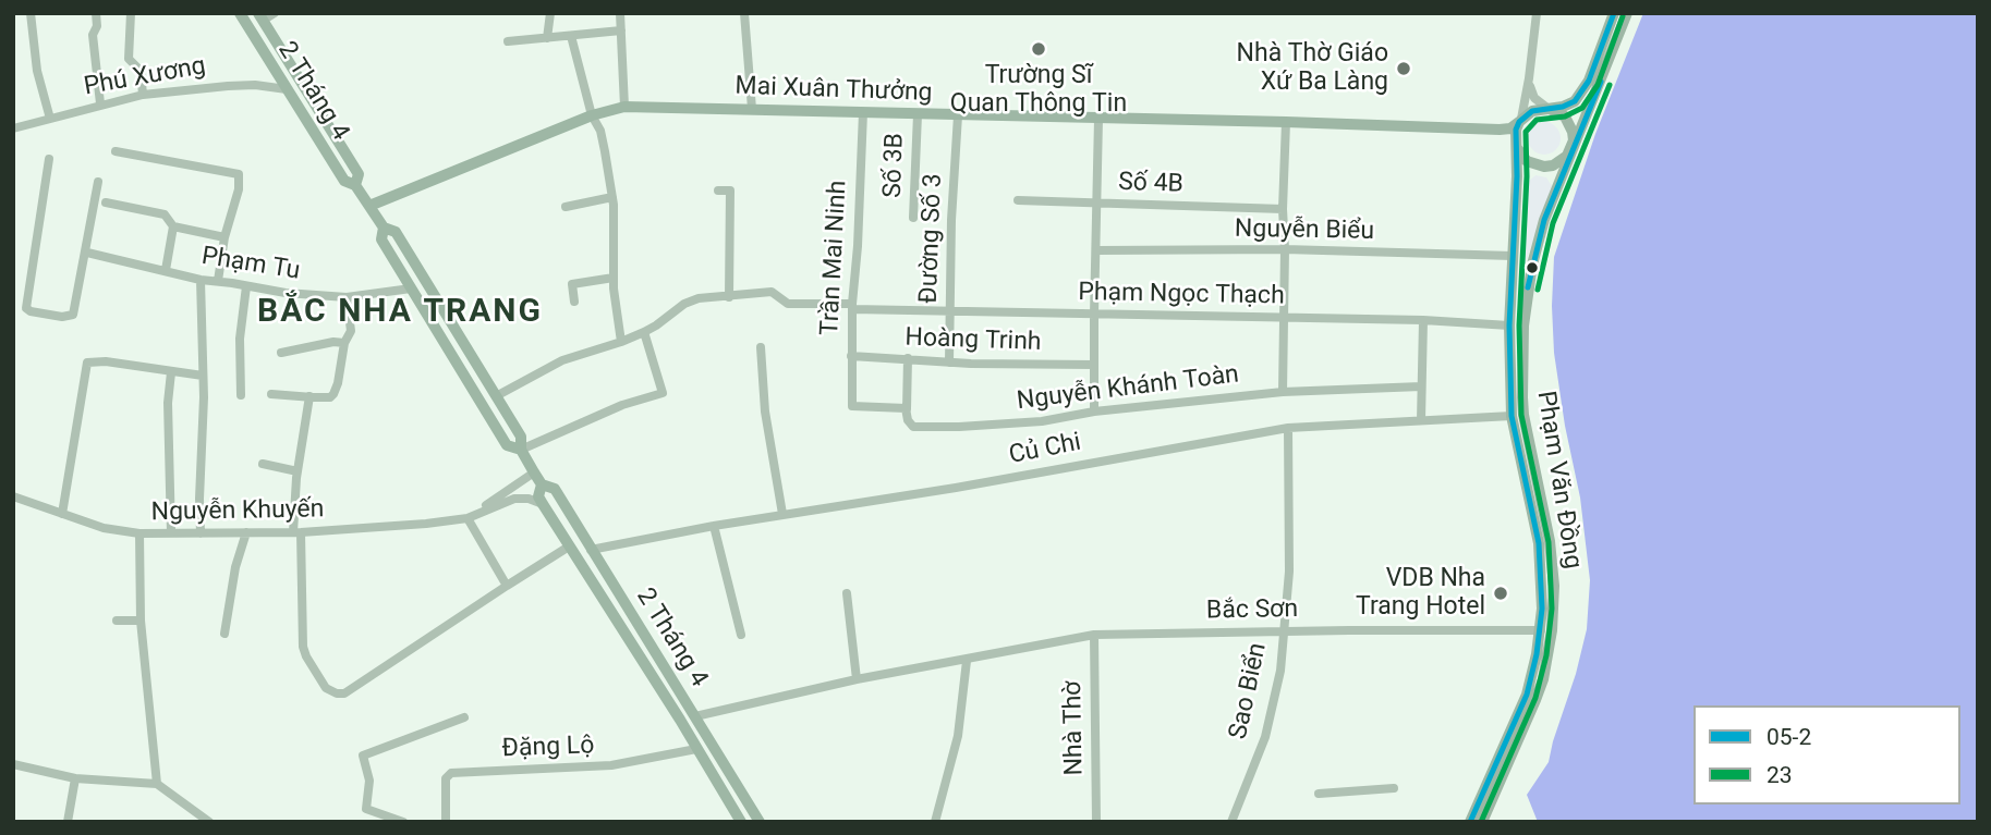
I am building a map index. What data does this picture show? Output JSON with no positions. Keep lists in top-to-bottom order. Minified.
{"streets":{"main road":["Mai Xuân Thưởng","2 Tháng 4","Phạm Văn Đồng"],"street":["Phú Xương","Số 3B","Số 4B","Nguyễn Biểu","Đường Số 3","Trần Mai Ninh","Phạm Tu","Phạm Ngọc Thạch","Hoàng Trinh","Nguyễn Khánh Toàn","Củ Chi","Nguyễn Khuyến","Bắc Sơn","Sao Biển","Nhà Thờ","Đặng Lộ"]},"crossings":[["Phú Xương","2 Tháng 4"],["Mai Xuân Thưởng","2 Tháng 4"],["Mai Xuân Thưởng","Số 3B"],["Mai Xuân Thưởng","Đường Số 3"],["Mai Xuân Thưởng","Trần Mai Ninh"],["Mai Xuân Thưởng","Phạm Văn Đồng"],["2 Tháng 4","Phạm Tu"],["2 Tháng 4","Củ Chi"],["2 Tháng 4","Nguyễn Khuyến"],["2 Tháng 4","Bắc Sơn"],["2 Tháng 4","Đặng Lộ"],["Nguyễn Biểu","Phạm Văn Đồng"],["Đường Số 3","Phạm Ngọc Thạch"],["Đường Số 3","Hoàng Trinh"],["Trần Mai Ninh","Phạm Ngọc Thạch"],["Trần Mai Ninh","Hoàng Trinh"],["Trần Mai Ninh","Nguyễn Khánh Toàn"],["Phạm Ngọc Thạch","Phạm Văn Đồng"],["Củ Chi","Phạm Văn Đồng"],["Củ Chi","Sao Biển"],["Phạm Văn Đồng","Bắc Sơn"],["Bắc Sơn","Sao Biển"],["Bắc Sơn","Nhà Thờ"]],"districts":["BẮC NHA TRANG"],"places":["Trường Sĩ Quan Thông Tin","Nhà Thờ Giáo Xứ Ba Làng","VDB Nha Trang Hotel"],"lines":["transit line 05-2","transit line 23"],"legend":["05-2","23"]}
